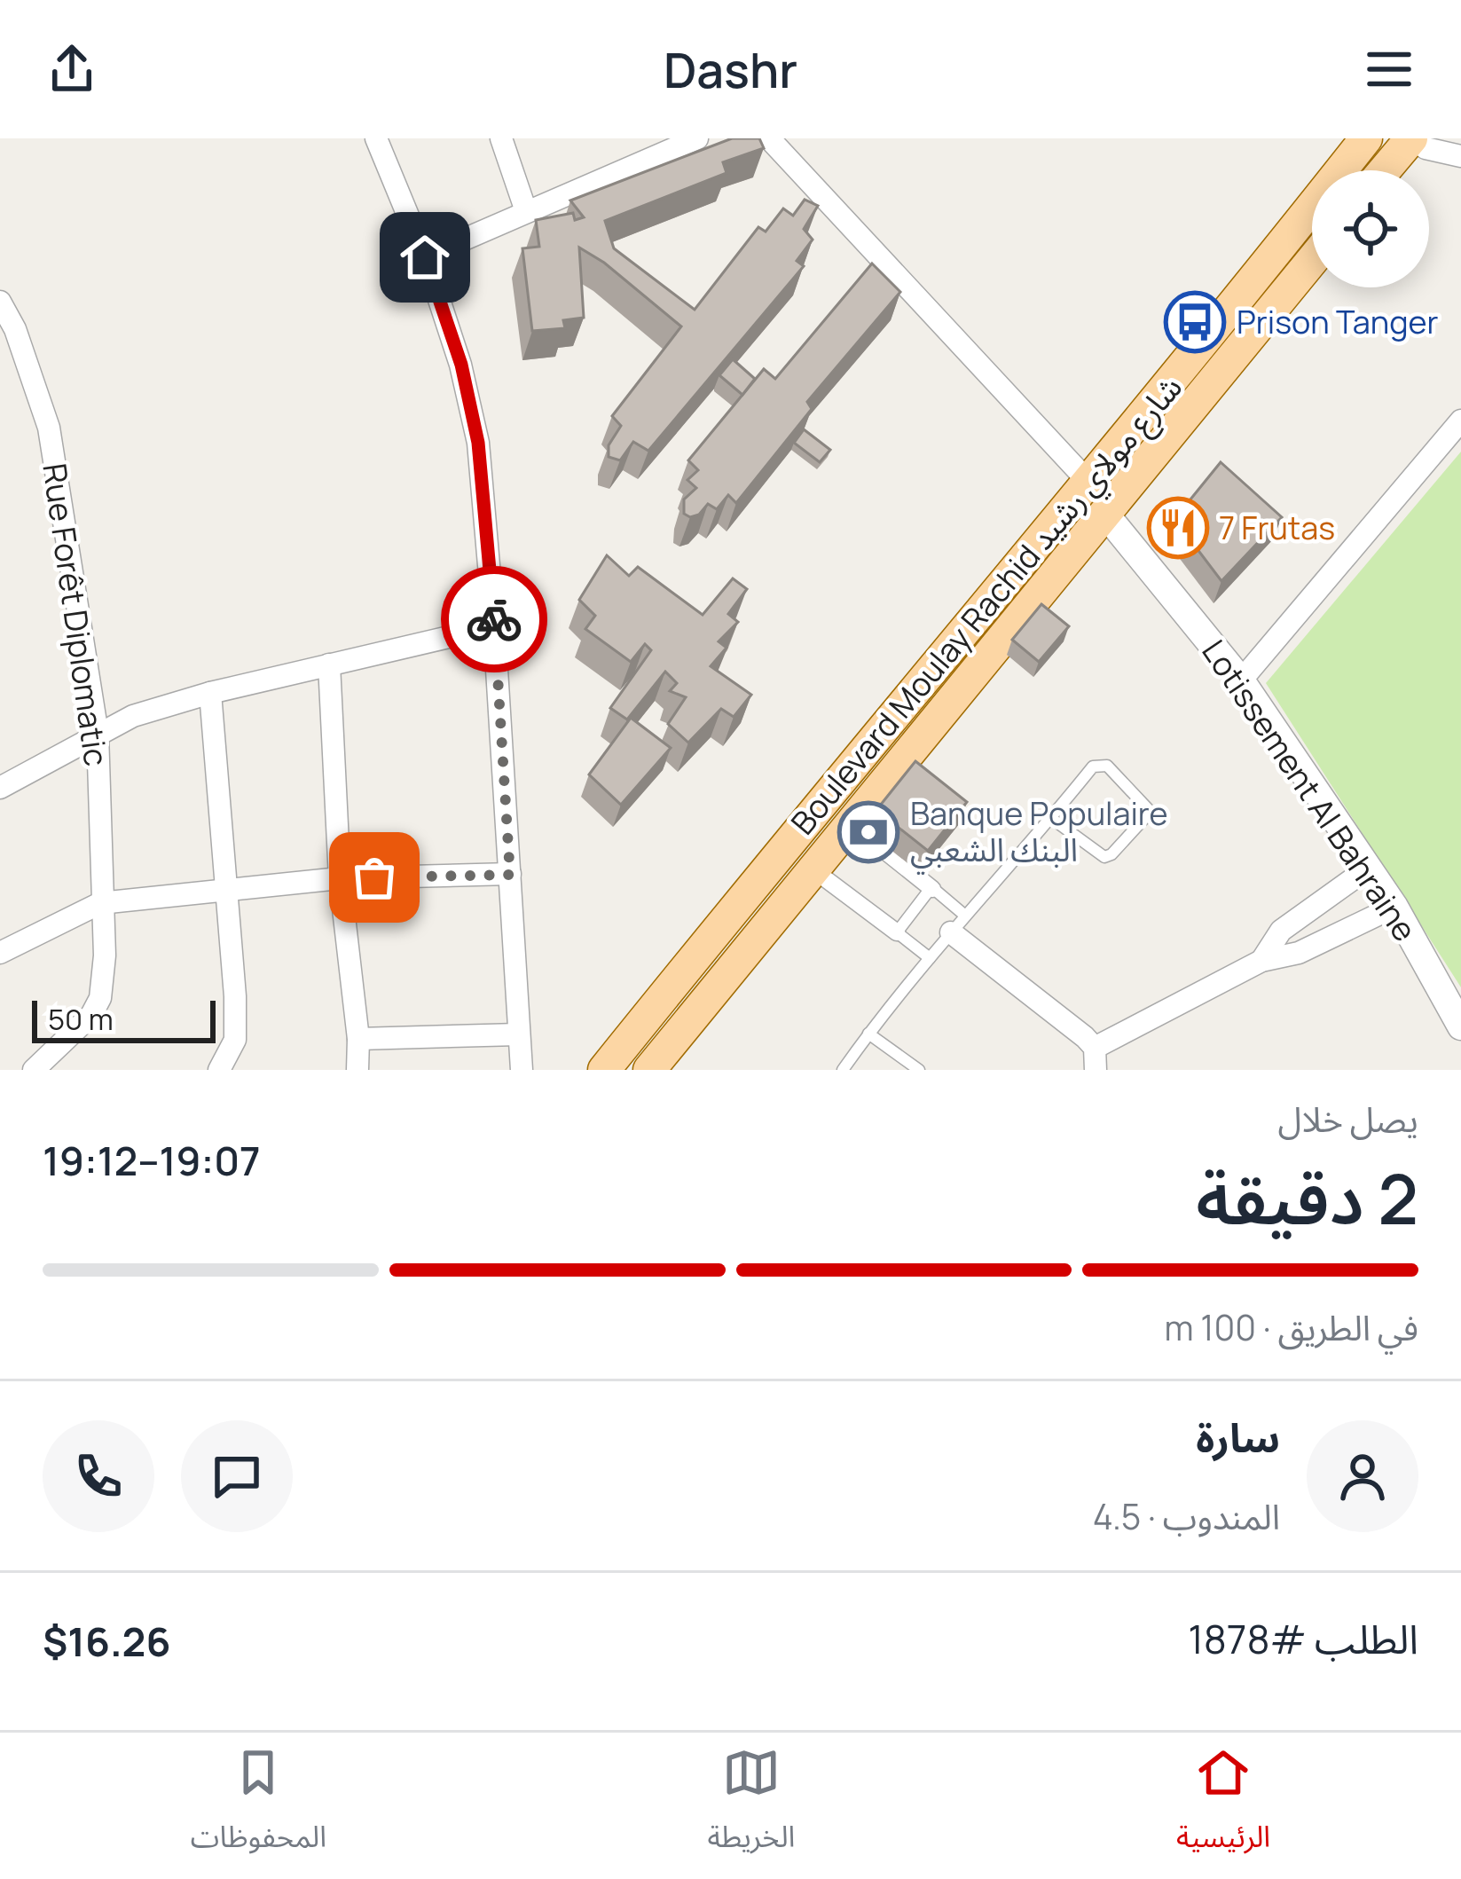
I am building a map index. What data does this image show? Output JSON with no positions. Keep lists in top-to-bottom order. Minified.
{"streets":{"main road":["Boulevard Moulay Rachid شارع مولاي رشيد"],"street":["Rue Forêt Diplomatic","Lotissement Al Bahraine"]},"crossings":[["Boulevard Moulay Rachid شارع مولاي رشيد","Lotissement Al Bahraine"]],"places":{"bus stop":["Prison Tanger"],"restaurant":["7 Frutas"],"bank":["Banque Populaire البنك الشعبي"]},"scale_bar":"50 m","page":{"header":"Dashr","scale":"50 m","heading":["2 دقيقة","يصل خلال","19:07–19:12"],"panel":["سارة","المندوب · 4.5","الطلب #1878","$16.26"],"bar":"في الطريق · 100 m","tabs":["الرئيسية","الخريطة","المحفوظات"]}}
